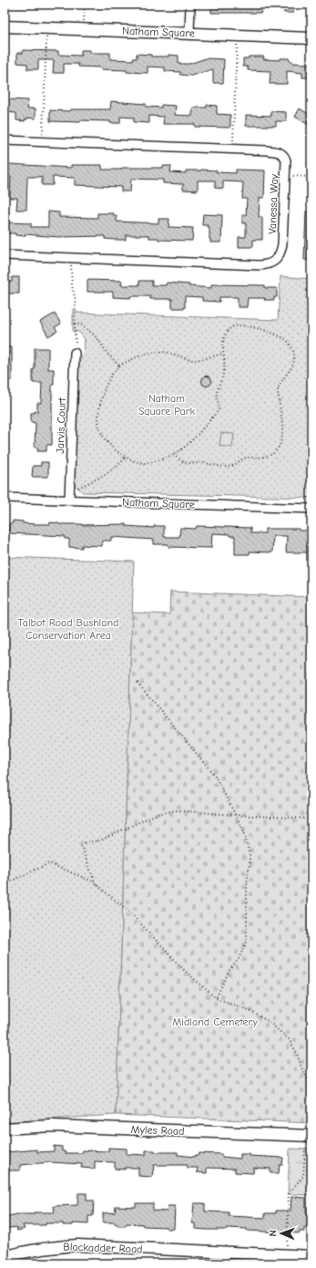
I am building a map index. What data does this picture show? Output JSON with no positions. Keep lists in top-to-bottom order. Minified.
{"streets":{"street":["Natham Square","Vanessa Way","Jarvis Court","Myles Road","Blackadder Road"]},"crossings":[["Natham Square","Jarvis Court"]],"parks":["Natham Square Park","Talbot Road Bushland Conservation Area","Midland Cemetery"],"north":"left"}
